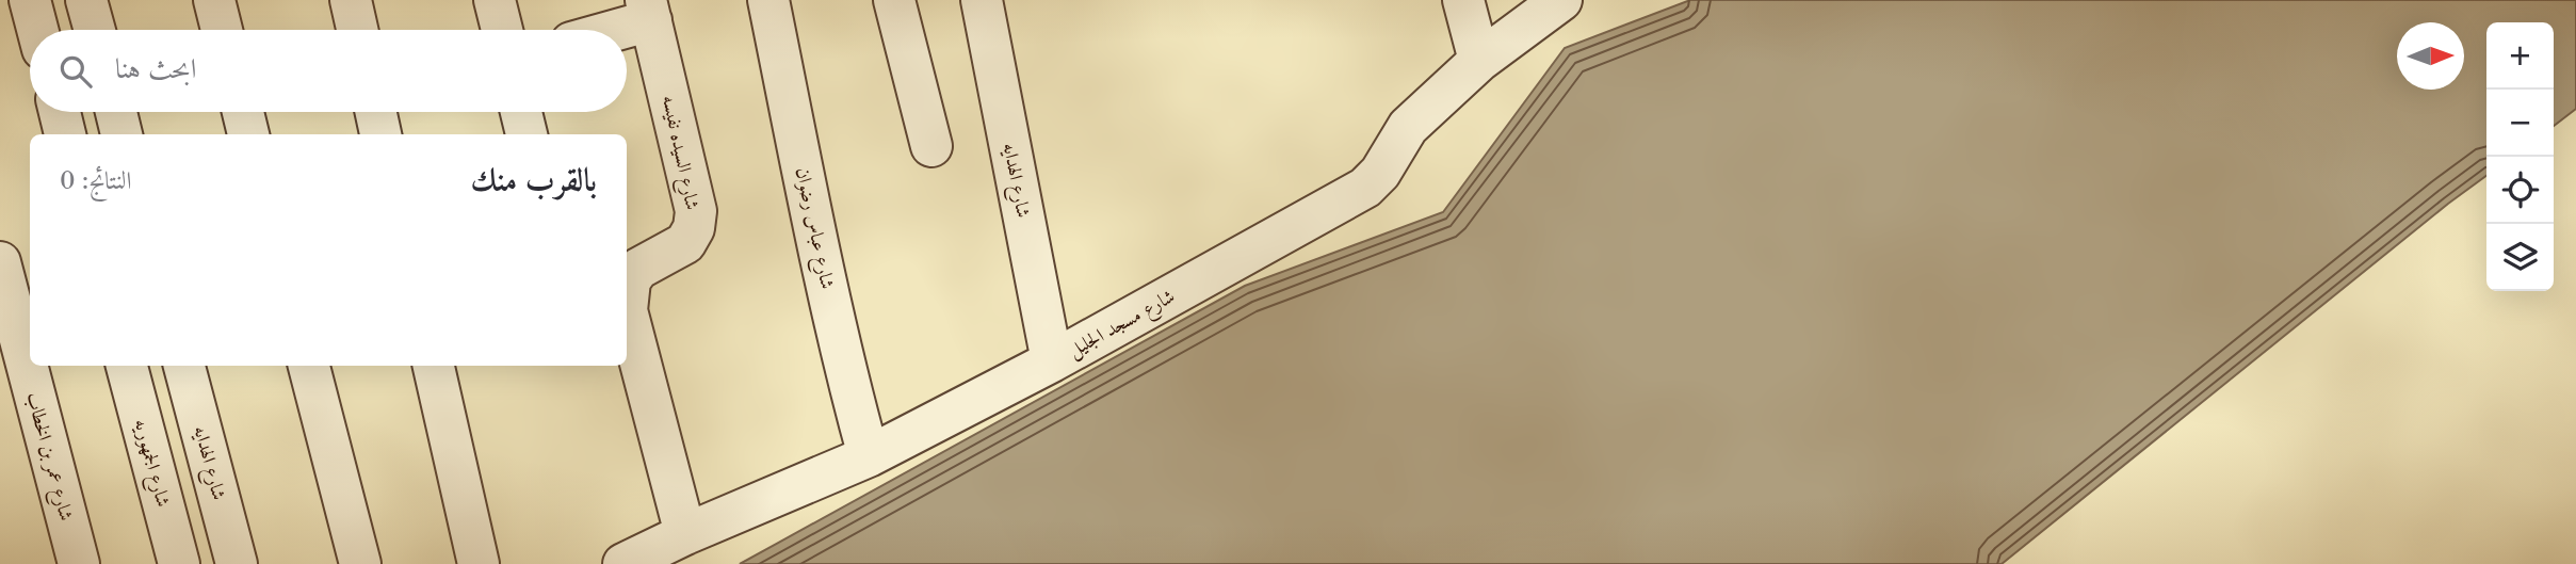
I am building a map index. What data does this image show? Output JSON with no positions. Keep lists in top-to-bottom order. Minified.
{"streets":{"street":["شارع السيده نفيسه","شارع الهدايه","شارع عباس رضوان","شارع مسجد الجليل","شارع عمر بن الخطاب","شارع الجمهوريه"]},"crossings":[["شارع السيده نفيسه","شارع مسجد الجليل"],["شارع الهدايه","شارع مسجد الجليل"],["شارع عباس رضوان","شارع مسجد الجليل"]],"north":"right","page":{"map_buttons":["+","−"],"search":"ابحث هنا","heading":["بالقرب منك","النتائج: 0"]}}
